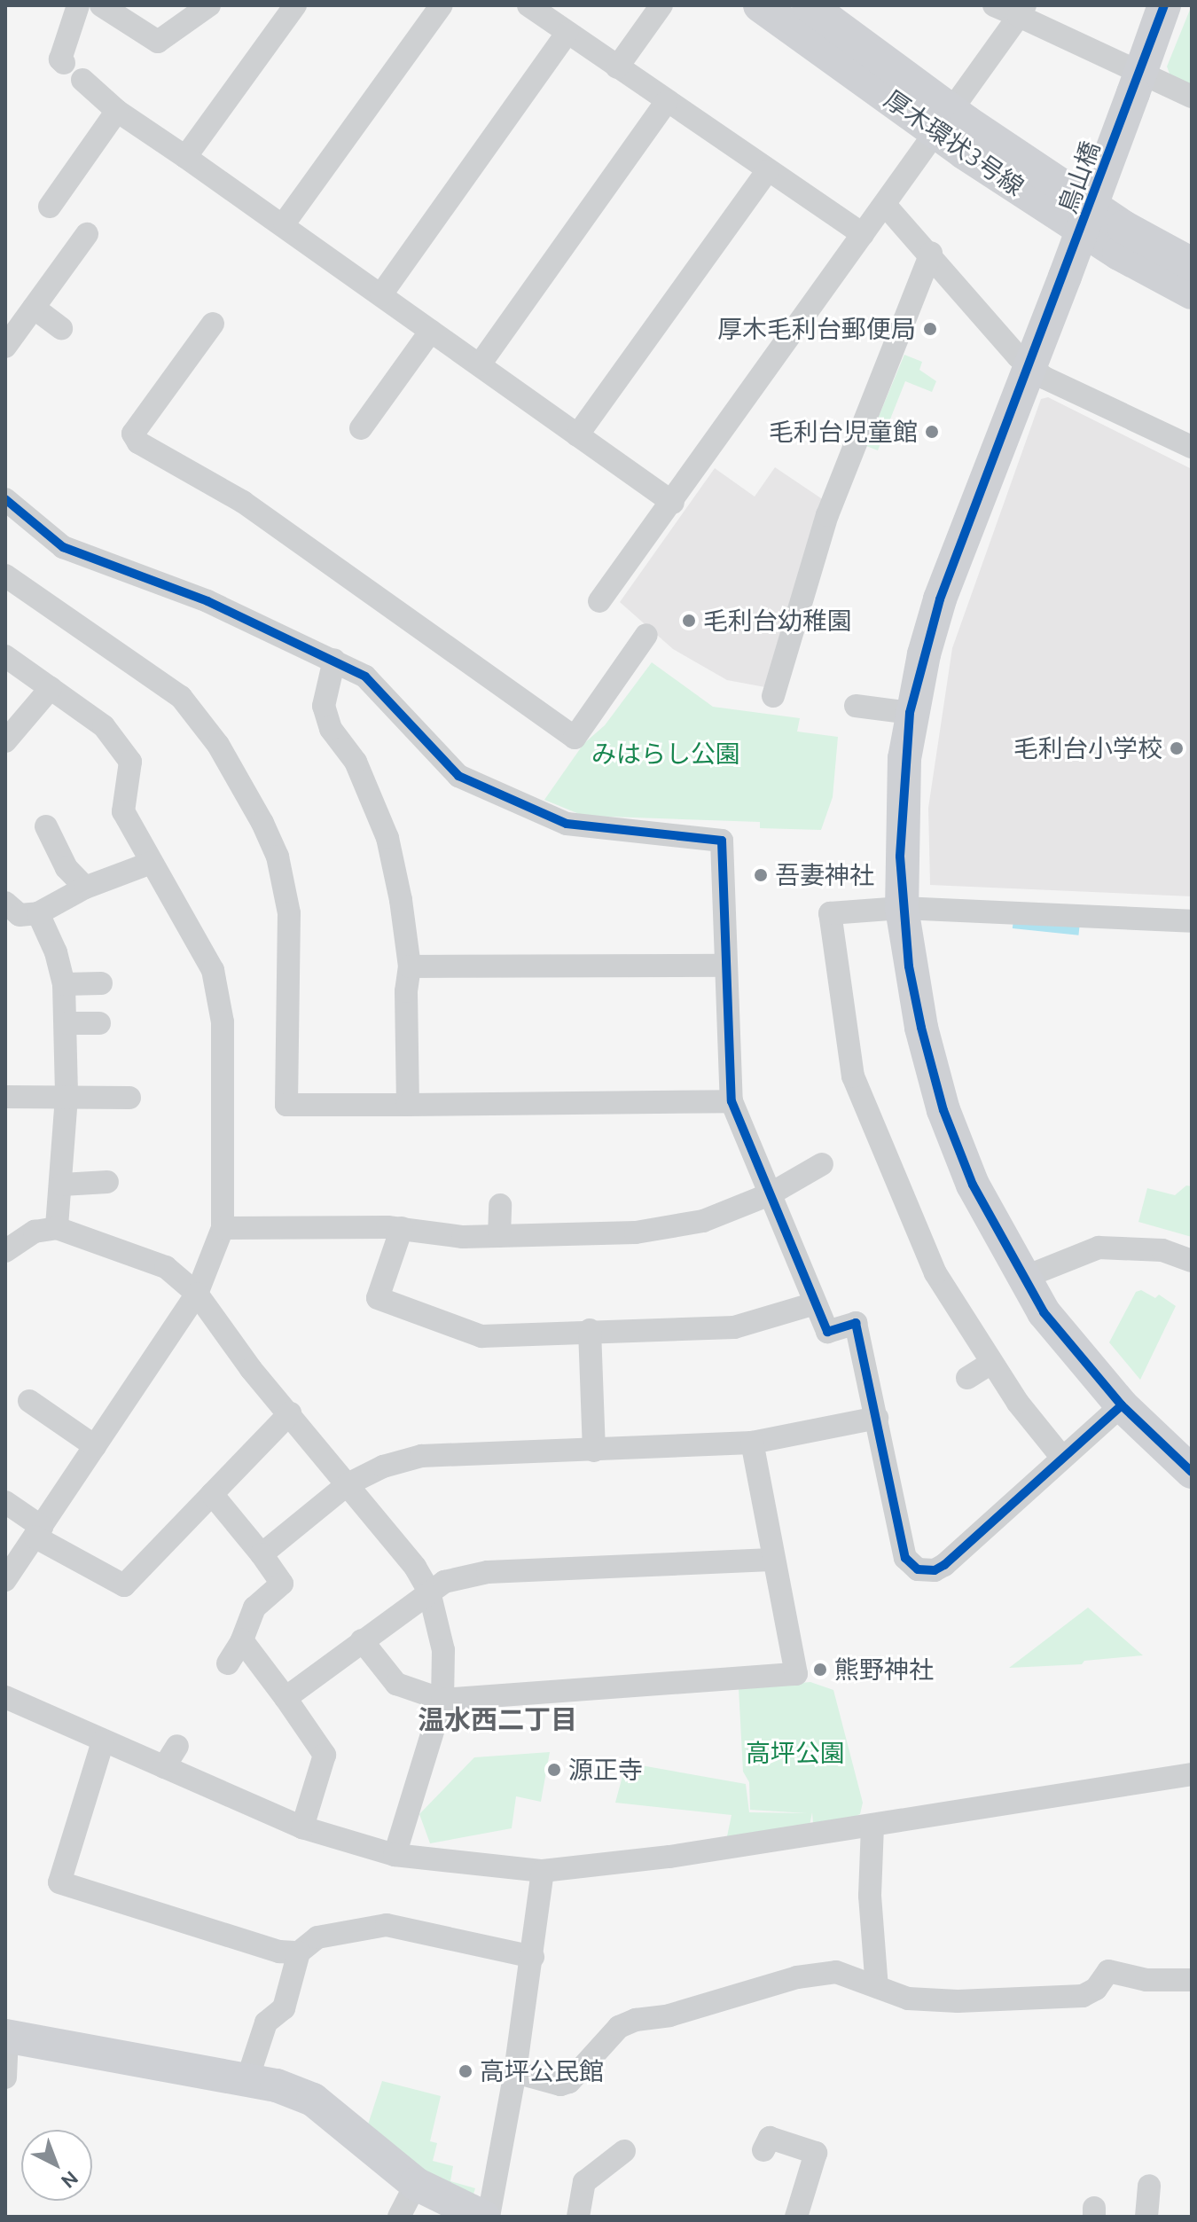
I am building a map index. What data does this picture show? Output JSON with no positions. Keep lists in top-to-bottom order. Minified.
{"streets":{"street":["厚木環状3号線","鳥山橋"]},"districts":["温水西二丁目"],"parks":["みはらし公園","高坪公園"],"places":["厚木毛利台郵便局","毛利台児童館","毛利台幼稚園","毛利台小学校","吾妻神社","熊野神社","源正寺","高坪公民館"],"north":"bottom right"}
